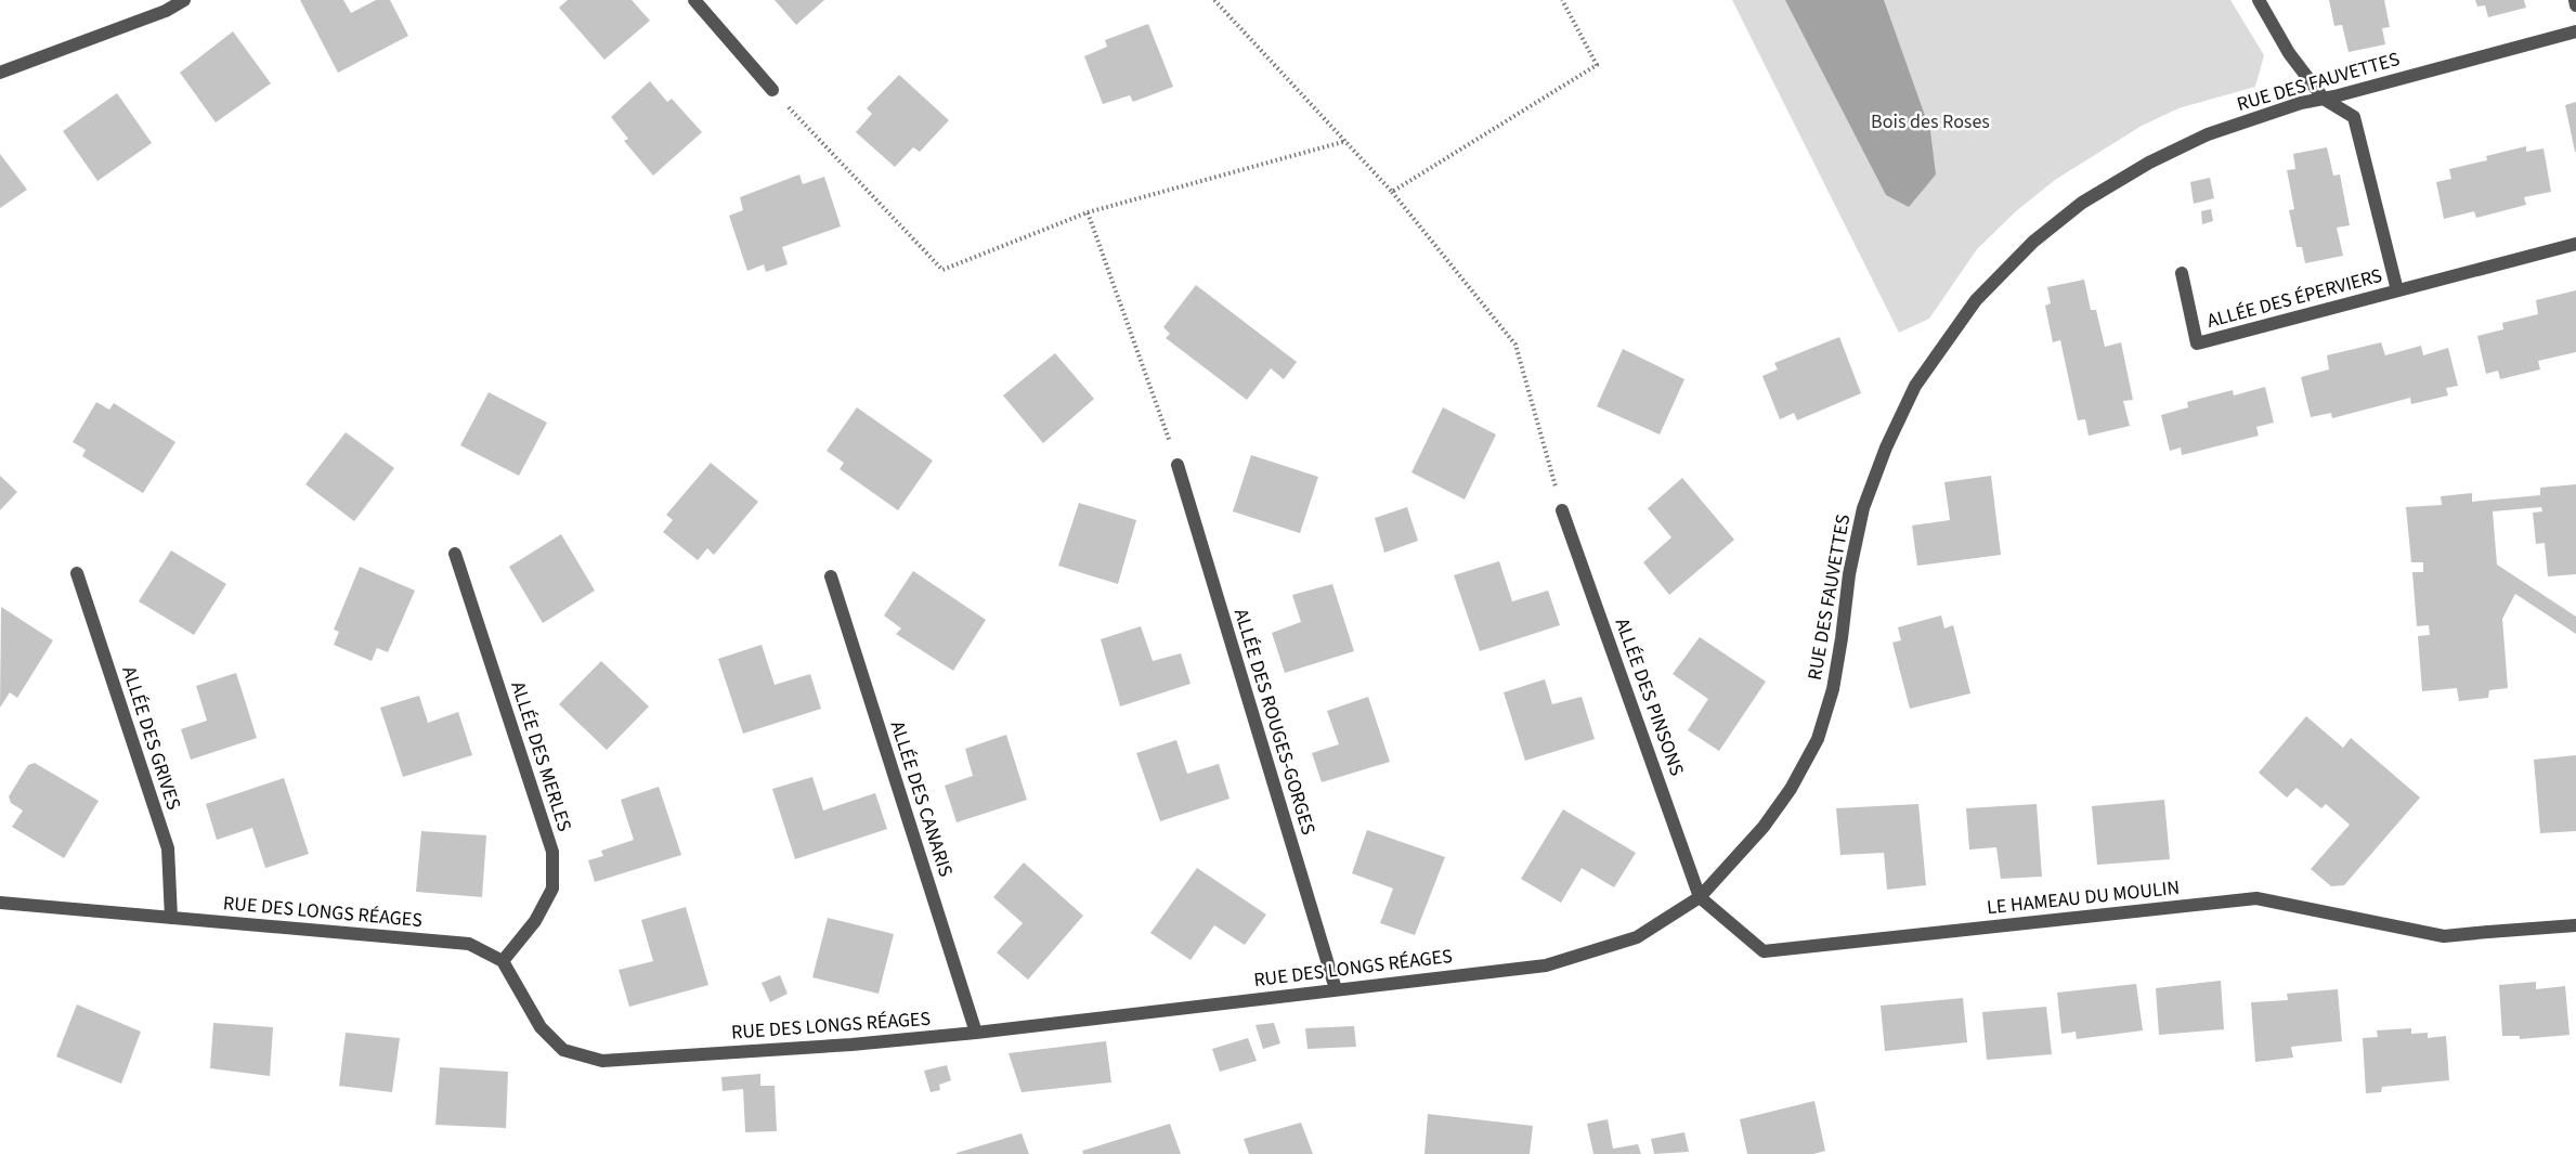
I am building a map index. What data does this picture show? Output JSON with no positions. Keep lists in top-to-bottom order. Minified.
{"streets":{"street":["RUE DES FAUVETTES","ALLÉE DES ÉPERVIERS","ALLÉE DES PINSONS","ALLÉE DES ROUGES-GORGES","ALLÉE DES GRIVES","ALLÉE DES MERLES","ALLÉE DES CANARIS","LE HAMEAU DU MOULIN","RUE DES LONGS RÉAGES"]},"crossings":[["RUE DES FAUVETTES","ALLÉE DES ÉPERVIERS"],["RUE DES FAUVETTES","ALLÉE DES PINSONS"],["RUE DES FAUVETTES","LE HAMEAU DU MOULIN"],["RUE DES FAUVETTES","RUE DES LONGS RÉAGES"],["ALLÉE DES PINSONS","LE HAMEAU DU MOULIN"],["ALLÉE DES PINSONS","RUE DES LONGS RÉAGES"],["ALLÉE DES ROUGES-GORGES","RUE DES LONGS RÉAGES"],["ALLÉE DES GRIVES","RUE DES LONGS RÉAGES"],["ALLÉE DES MERLES","RUE DES LONGS RÉAGES"],["ALLÉE DES CANARIS","RUE DES LONGS RÉAGES"],["LE HAMEAU DU MOULIN","RUE DES LONGS RÉAGES"]],"parks":["Bois des Roses"]}
